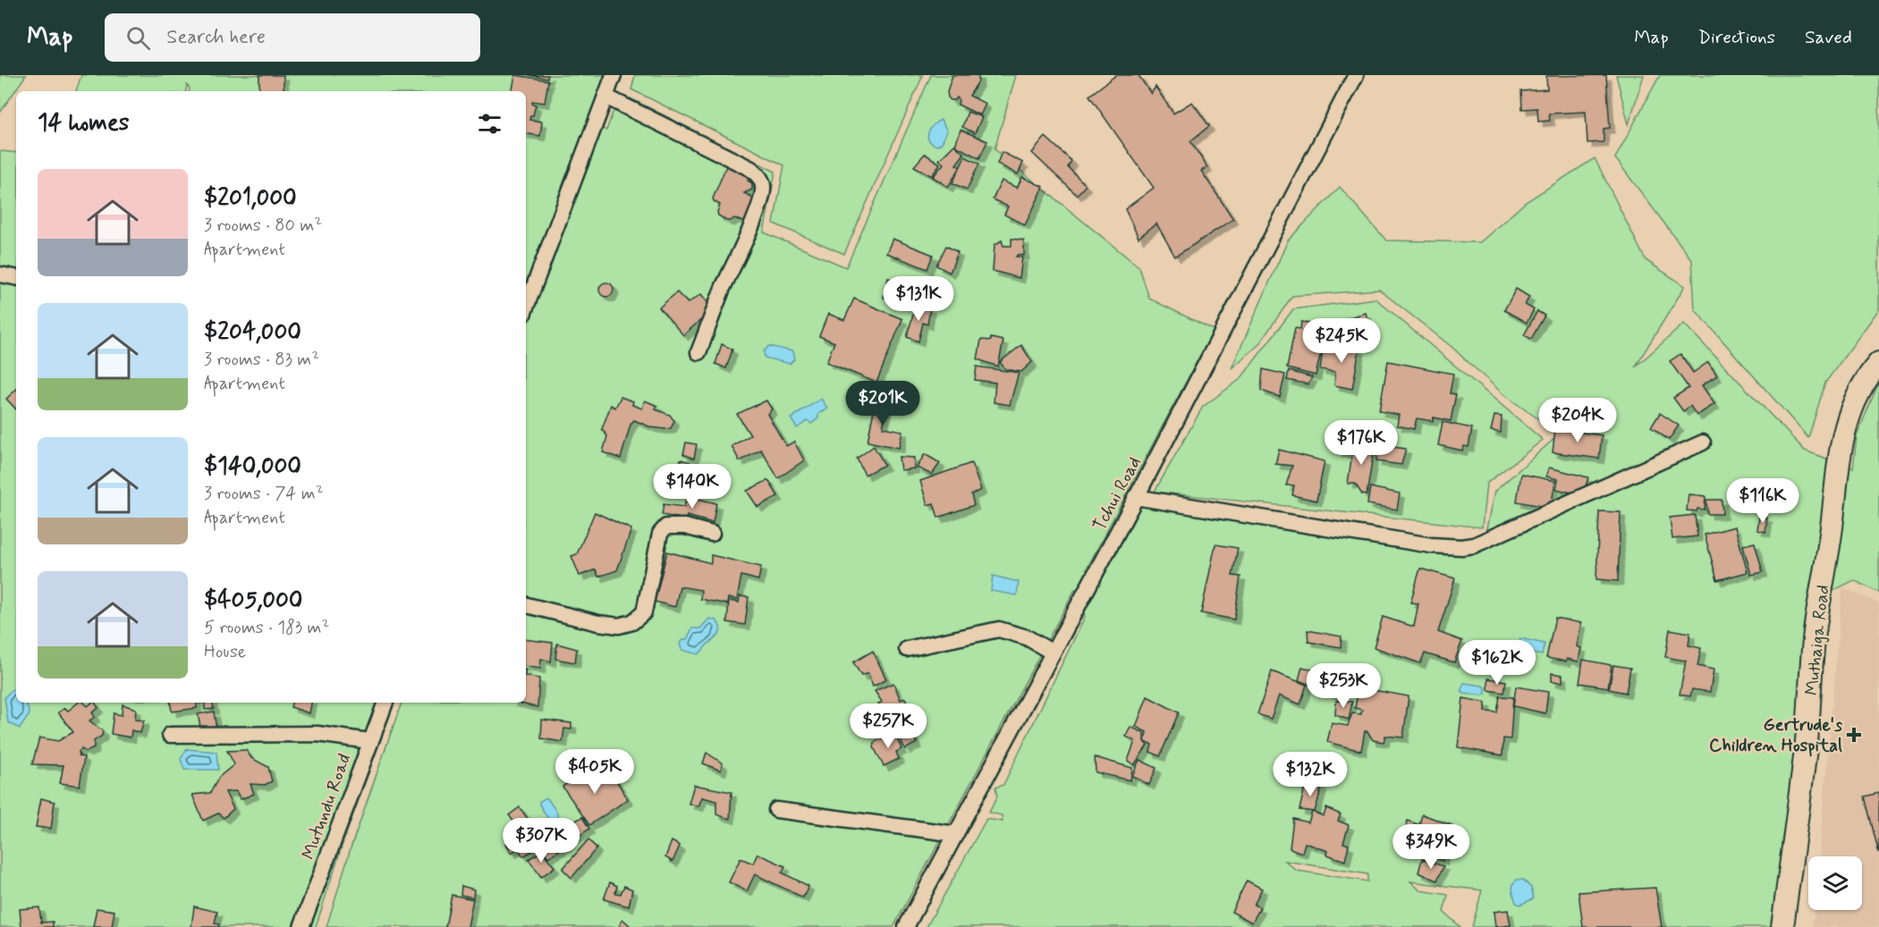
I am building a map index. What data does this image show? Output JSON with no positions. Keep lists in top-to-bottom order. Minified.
{"streets":{"main road":["Muthaiga Road"],"street":["Tchui Road","Mutundu Road"]},"places":{"health":["Gertrude's Children Hospital"]},"page":{"header":"Map","search":"Search here","nav":["Map","Directions","Saved"],"heading":"14 homes","list":[{"name":"$201,000","note":"3 rooms · 80 m² · Apartment"},{"name":"$204,000","note":"3 rooms · 83 m² · Apartment"},{"name":"$140,000","note":"3 rooms · 74 m² · Apartment"},{"name":"$405,000","note":"5 rooms · 183 m² · House"}],"price":["$131K","$245K","$201K","$204K","$176K","$140K","$116K","$162K","$253K","$257K","$405K","$132K","$307K","$349K"]}}
